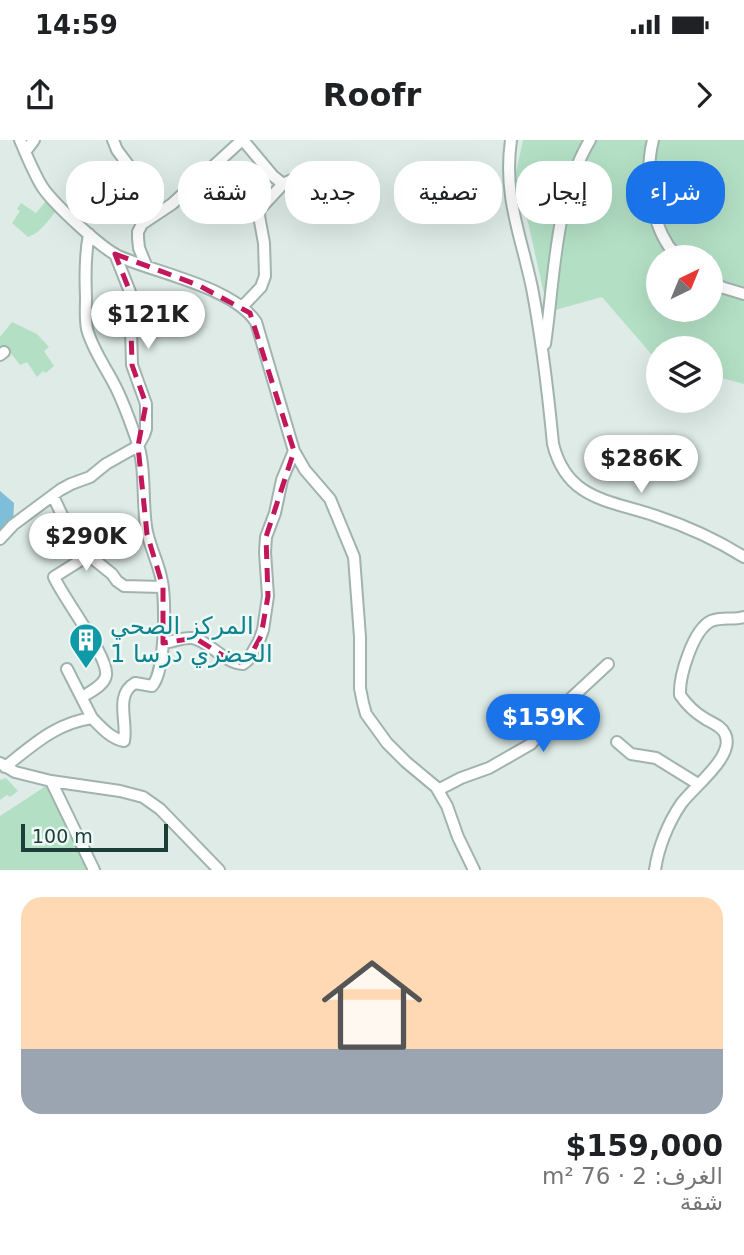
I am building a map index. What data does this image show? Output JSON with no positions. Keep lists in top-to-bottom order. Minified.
{"places":{"building":["المركز الصحي الحضري درسا 1"]},"scale_bar":"100 m","north":"top right","page":{"status":"14:59","header":"Roofr","chip":["شراء","إيجار","تصفية","جديد","شقة","منزل"],"price":["$121K","$286K","$290K","$159K"],"scale":"100 m","list":[{"name":"$159,000","note":"الغرف: 2 · 76 m² · شقة"}]}}
